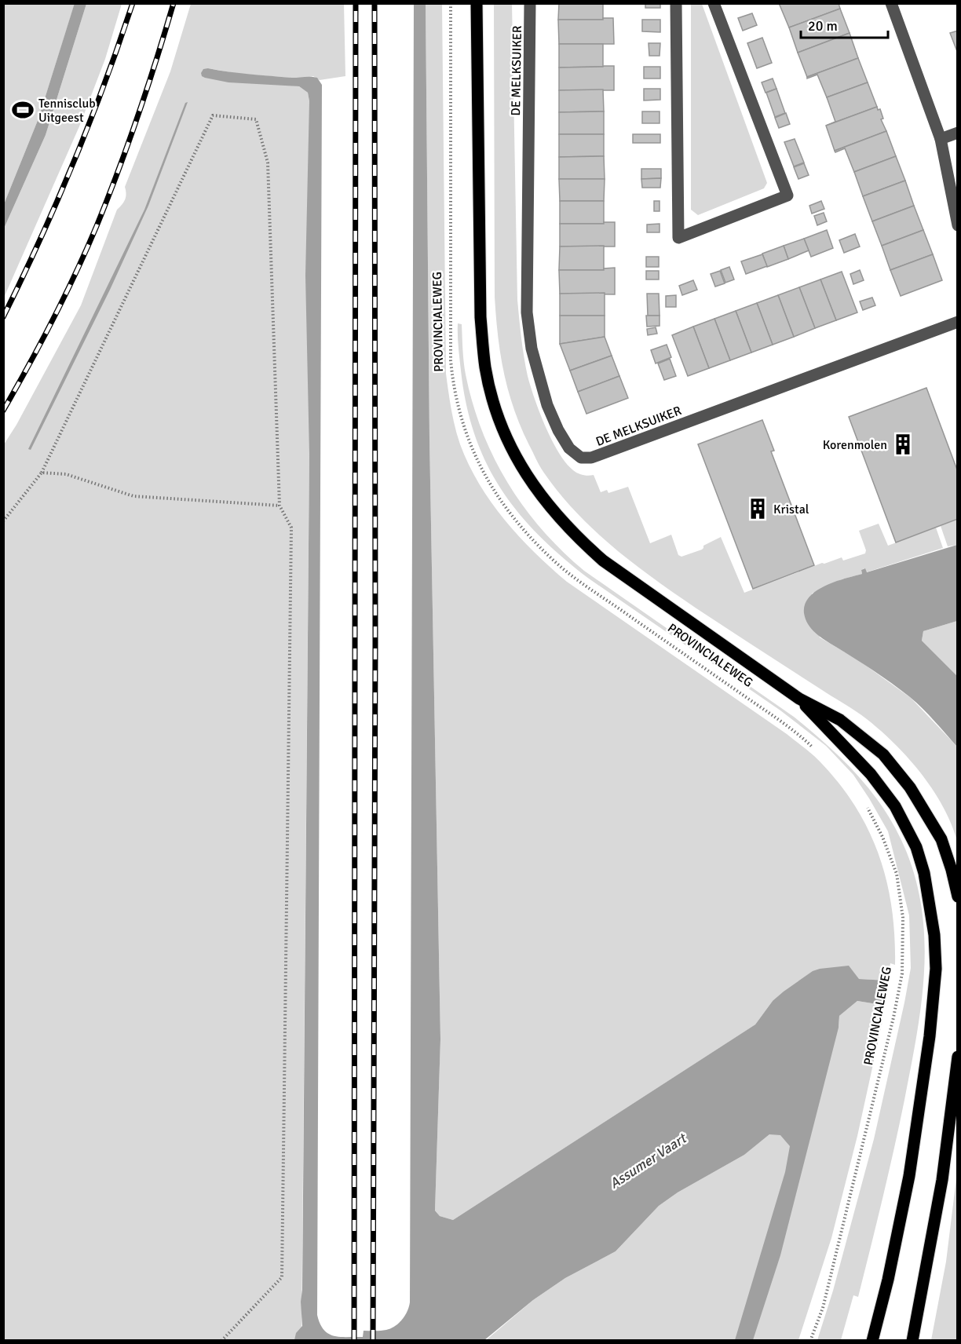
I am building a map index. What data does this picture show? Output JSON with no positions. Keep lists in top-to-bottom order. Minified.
{"streets":{"main road":["PROVINCIALEWEG"],"street":["DE MELKSUIKER"]},"water":["Assumer Vaart"],"places":{"sports":["Tennisclub Uitgeest"],"building":["Korenmolen","Kristal"]},"scale_bar":"20 m"}
